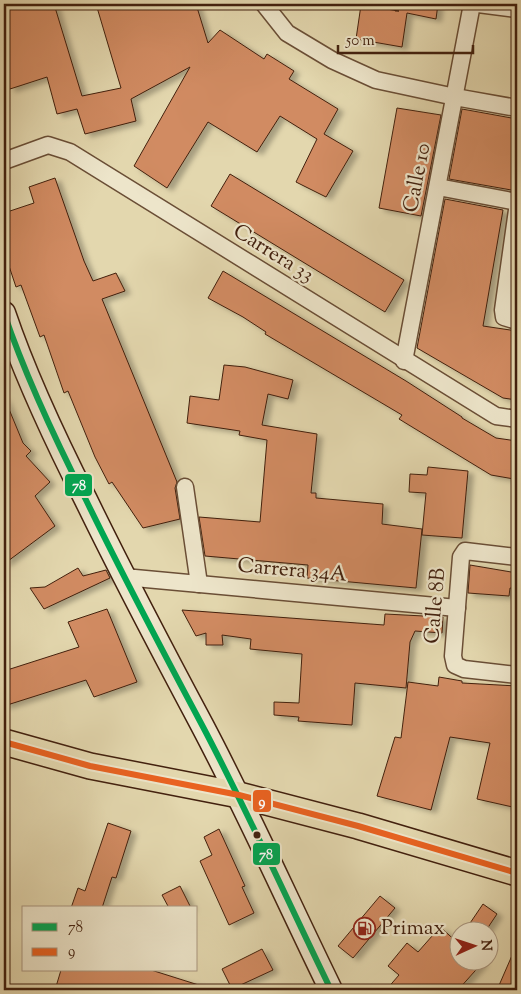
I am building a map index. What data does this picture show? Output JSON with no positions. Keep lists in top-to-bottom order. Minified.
{"streets":{"street":["Calle 10","Carrera 33","Carrera 34A","Calle 8B"]},"crossings":[["Calle 10","Carrera 33"],["Carrera 34A","Calle 8B"]],"places":{"fuel station":["Primax"]},"lines":["transit line 78","transit line 9"],"legend":["78","9"],"scale_bar":"50 m","north":"right"}
